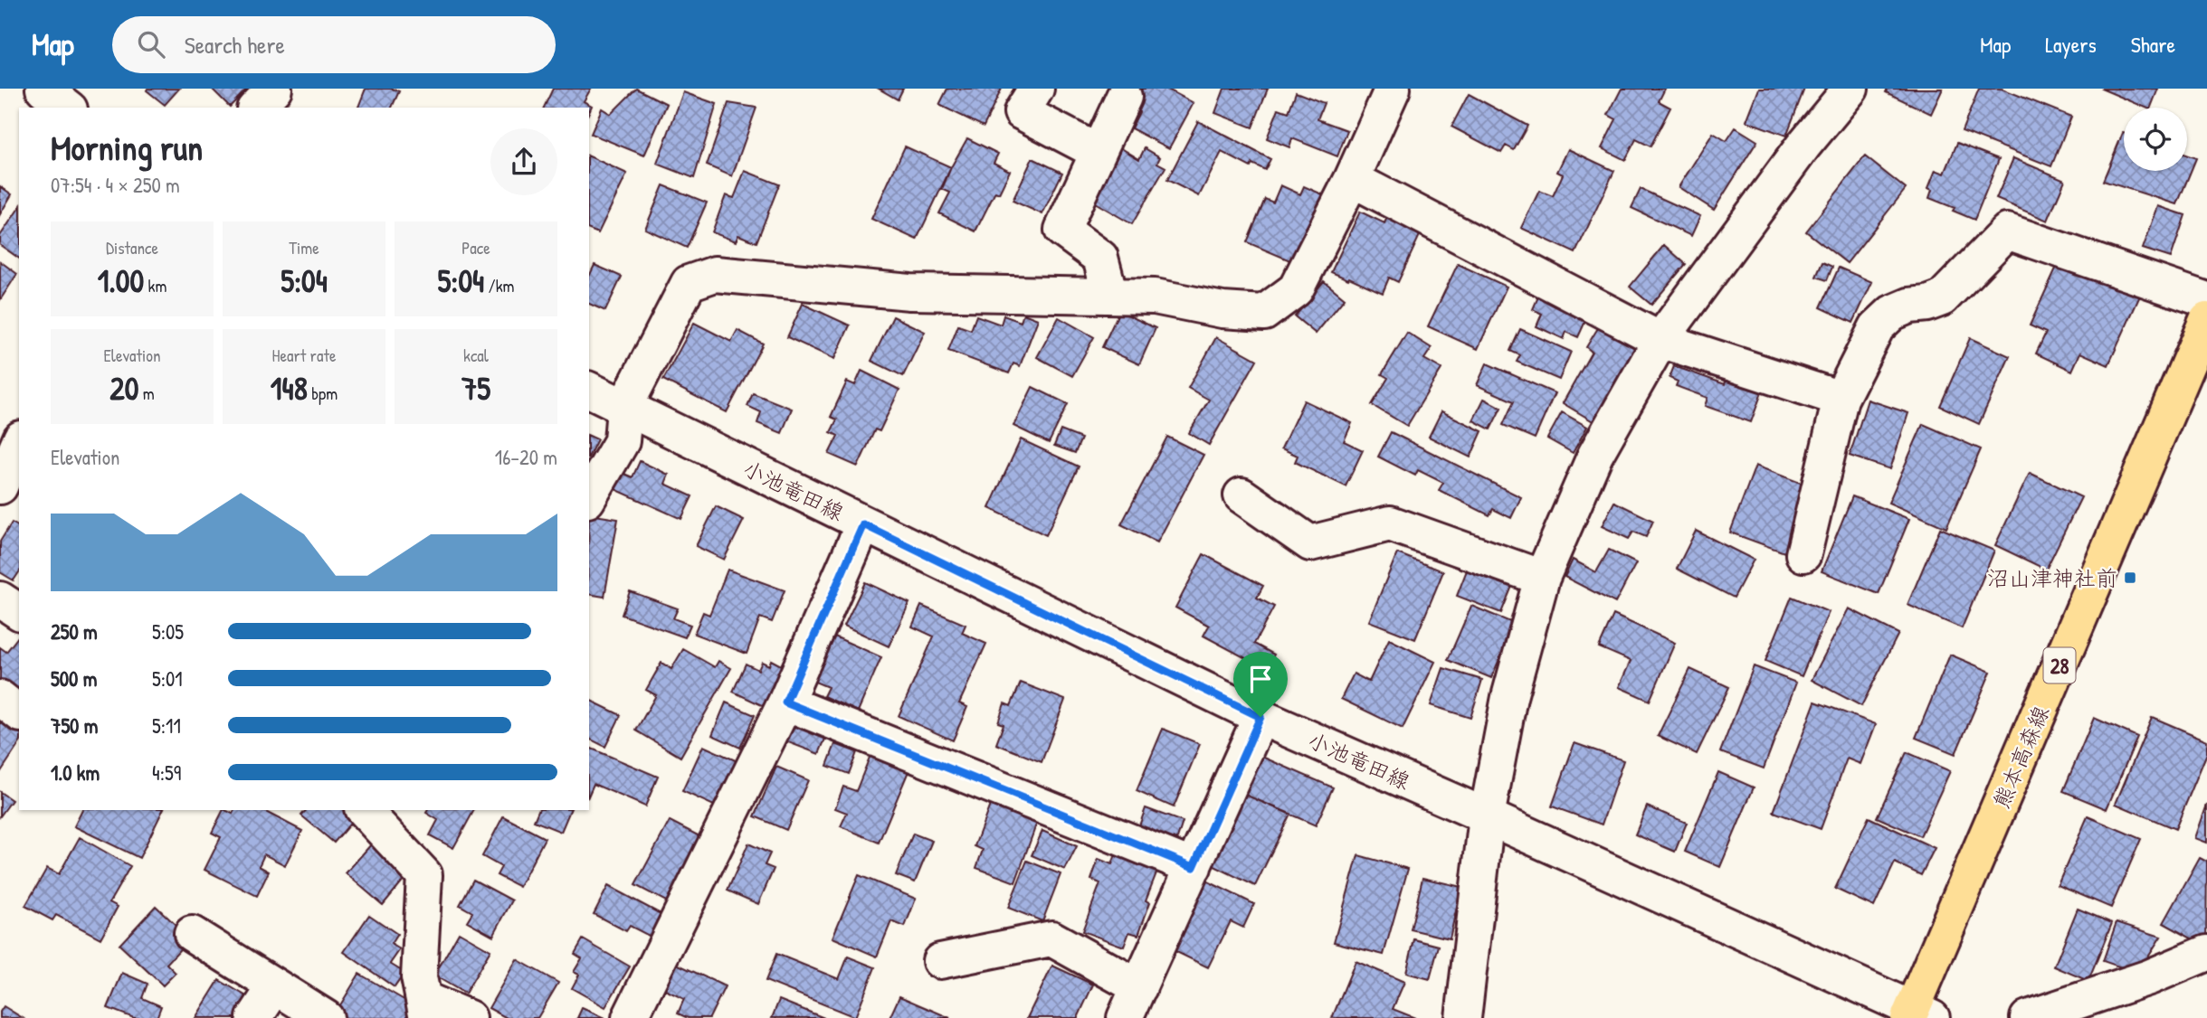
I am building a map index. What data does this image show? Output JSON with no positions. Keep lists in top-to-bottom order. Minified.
{"streets":{"main road":["28","熊本高森線"],"street":["小池竜田線"]},"crossings":[["小池竜田線","熊本高森線"]],"places":{"transit":["沼山津神社前"]},"page":{"header":"Map","search":"Search here","nav":["Map","Layers","Share"],"heading":["Morning run","07:54 · 4 × 250 m"],"stats":[["Distance","1.00 km"],["Time","5:04"],["Pace","5:04 /km"],["Elevation","20 m"],["Heart rate","148 bpm"],["kcal","75"]],"chart":["Elevation","16–20 m"],"list":[{"name":"250 m","note":"5:05"},{"name":"500 m","note":"5:01"},{"name":"750 m","note":"5:11"},{"name":"1.0 km","note":"4:59"}]}}
